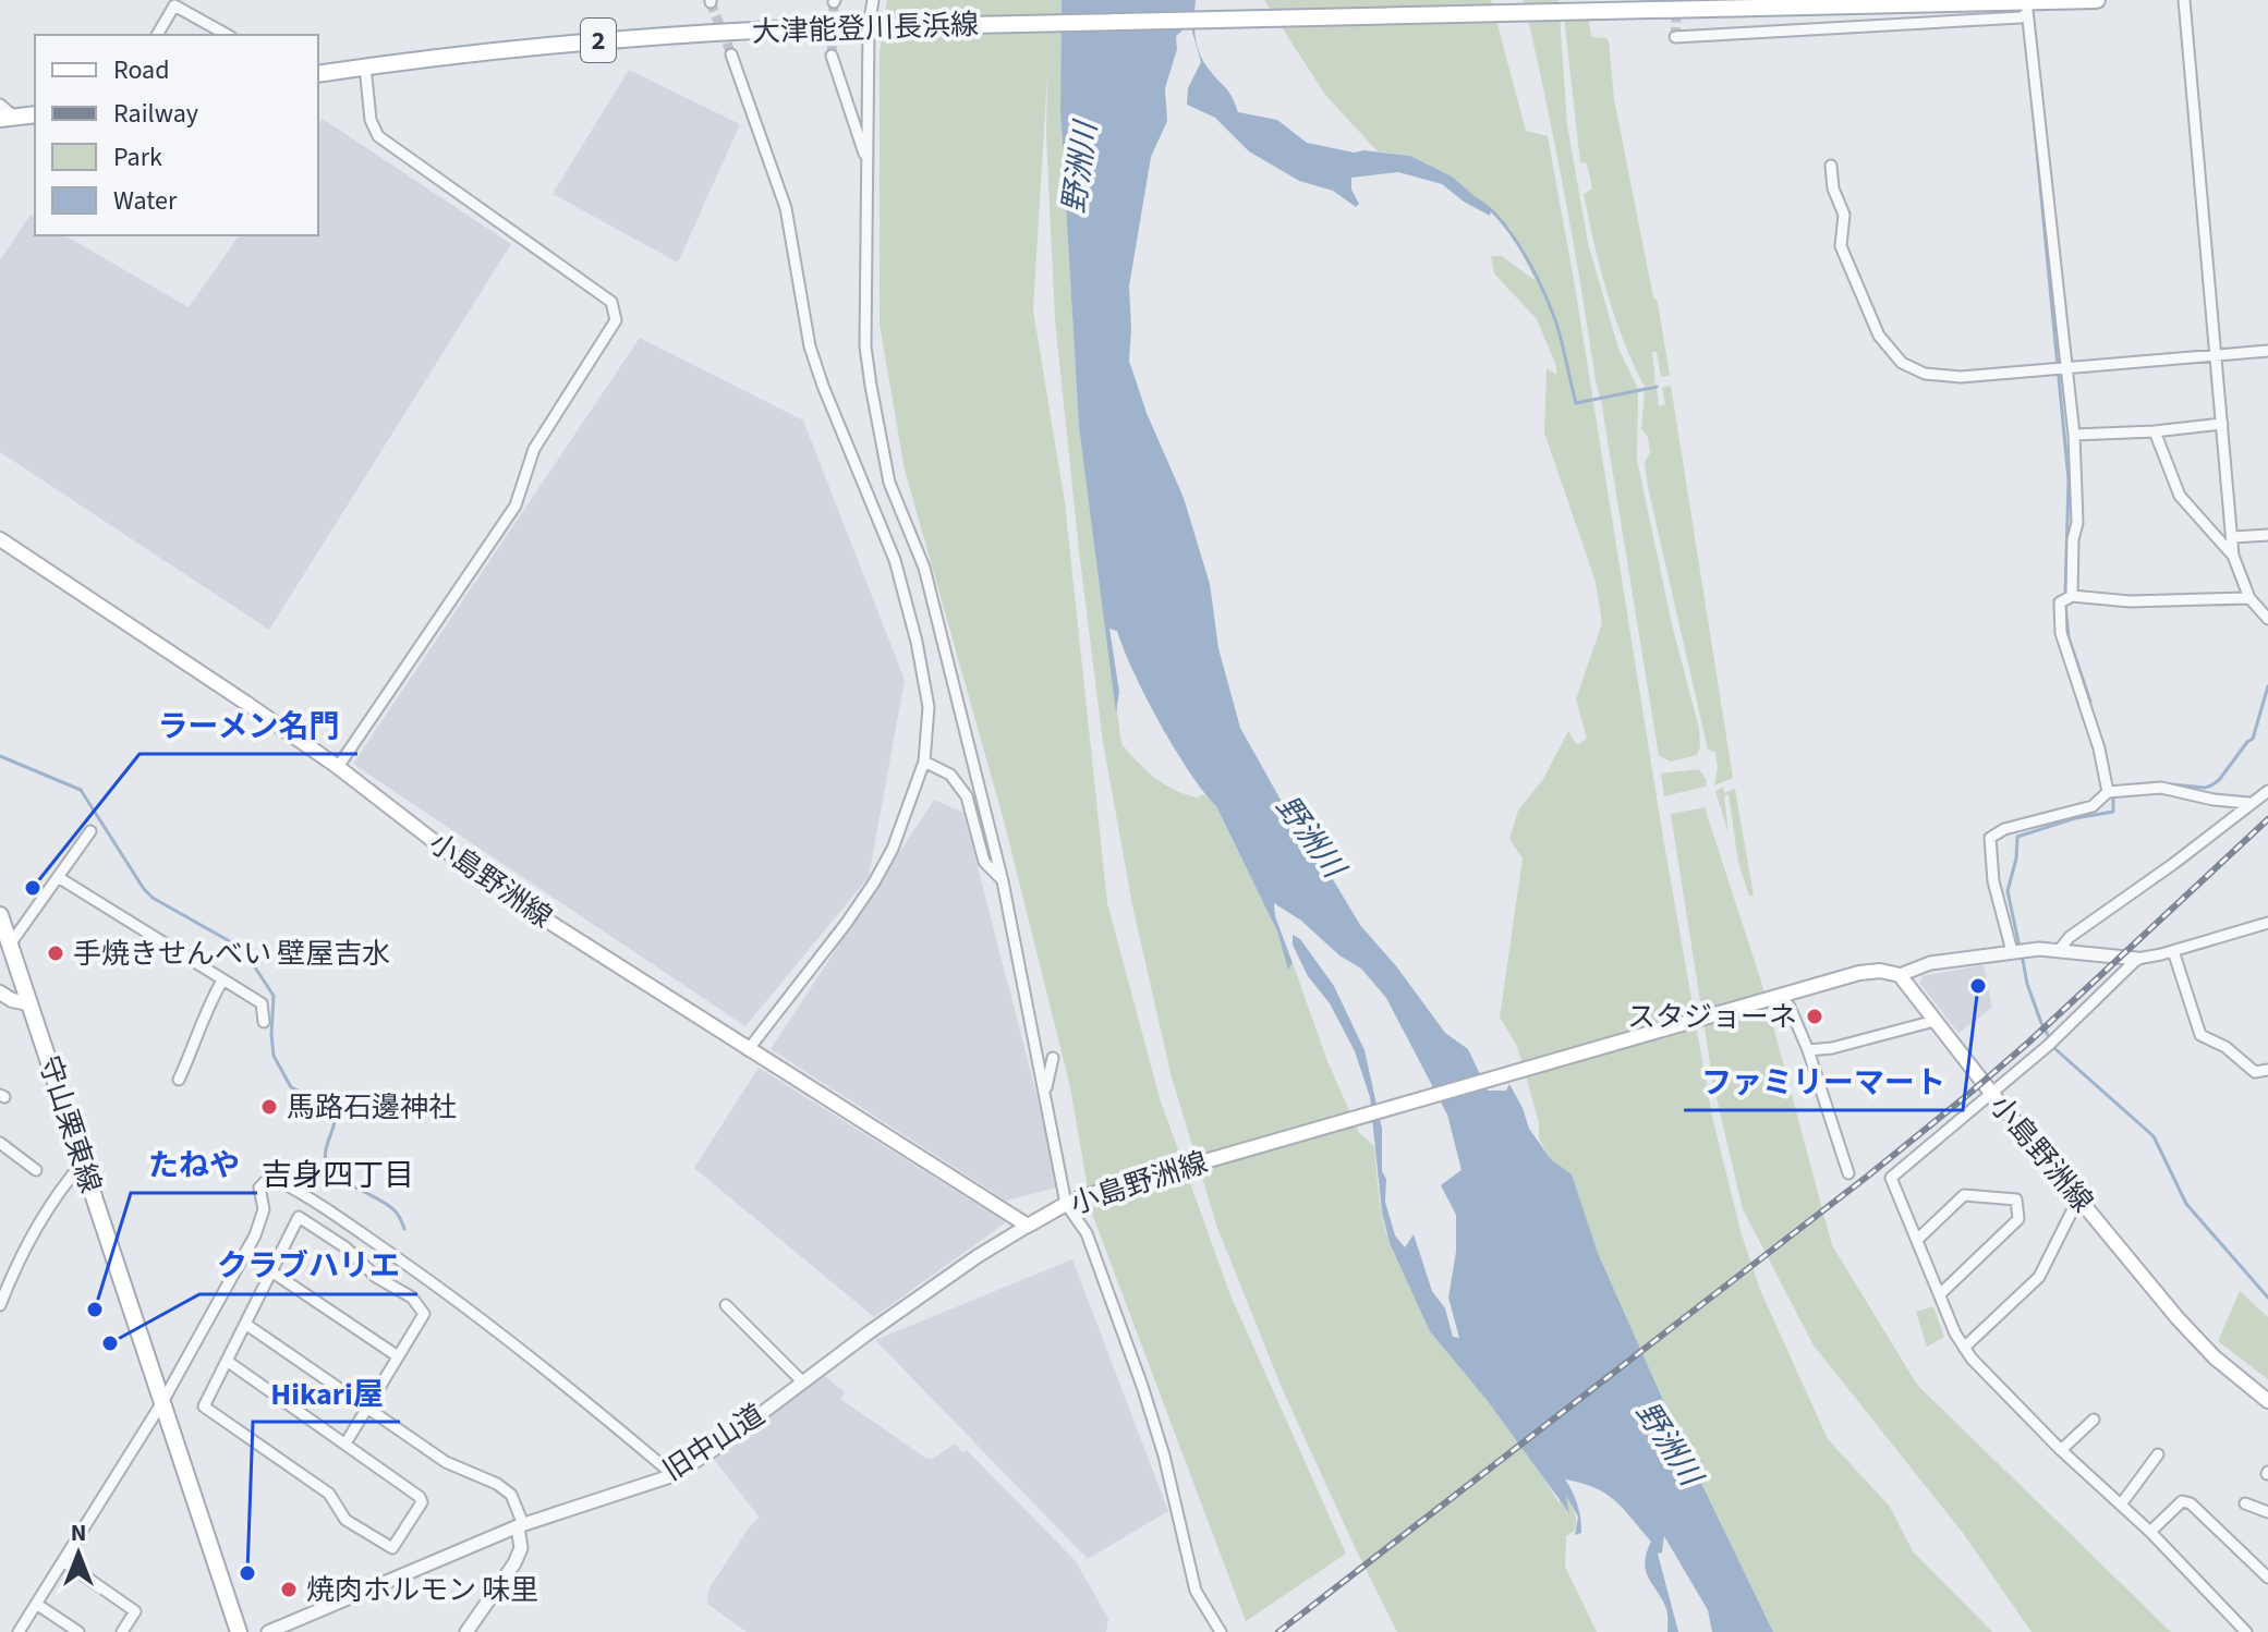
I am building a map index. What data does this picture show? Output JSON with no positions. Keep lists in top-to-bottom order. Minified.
{"streets":{"main road":["大津能登川長浜線","2","小島野洲線","守山栗東線"],"street":["旧中山道"]},"crossings":[["小島野洲線","旧中山道"]],"districts":["吉身四丁目"],"water":["野洲川"],"places":["ラーメン名門","手焼きせんべい 壁屋吉水","ファミリーマート","スタジョーネ","馬路石邊神社","たねや","クラブハリエ","Hikari屋","焼肉ホルモン 味里"],"legend":["Road","Railway","Park","Water"],"north":"top"}
